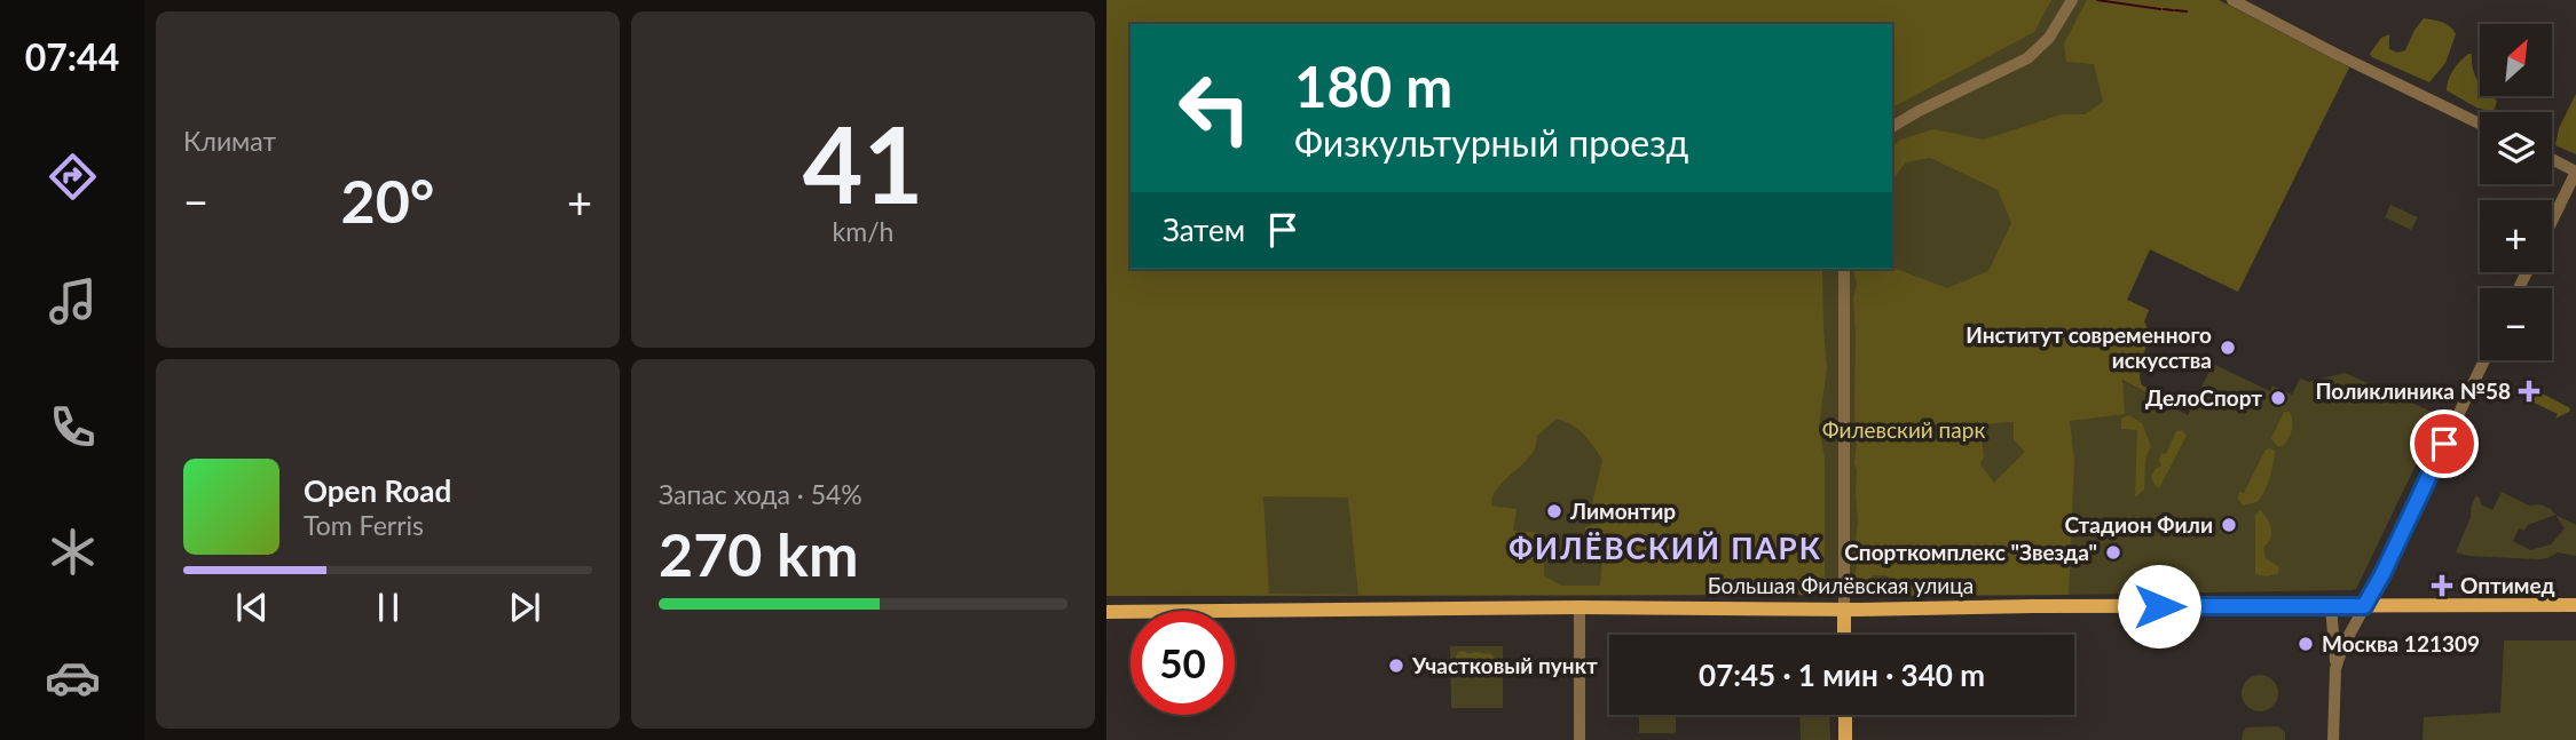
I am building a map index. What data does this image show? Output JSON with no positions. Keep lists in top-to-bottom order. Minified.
{"streets":{"main road":["Большая Филёвская улица"]},"districts":["ФИЛЁВСКИЙ ПАРК"],"parks":["Филевский парк"],"places":{"other":["Институт современного искусства","ДелоСпорт","Лимонтир","Стадион Фили","Спорткомплекс \"Звезда\"","Москва 121309","Участковый пункт"],"health":["Поликлиника №58","Оптимед"]},"north":"top right","page":{"tabs":"07:44","tile":["Климат",["41","km/h"],["Запас хода · 54%","270 km"]],"map_buttons":["+","−"],"turn":["180 m","Физкультурный проезд"],"heat":["−","20°","+"],"then":"Затем","song":["Open Road","Tom Ferris"],"limit":"50","trip":"07:45 · 1 мин · 340 m"}}
